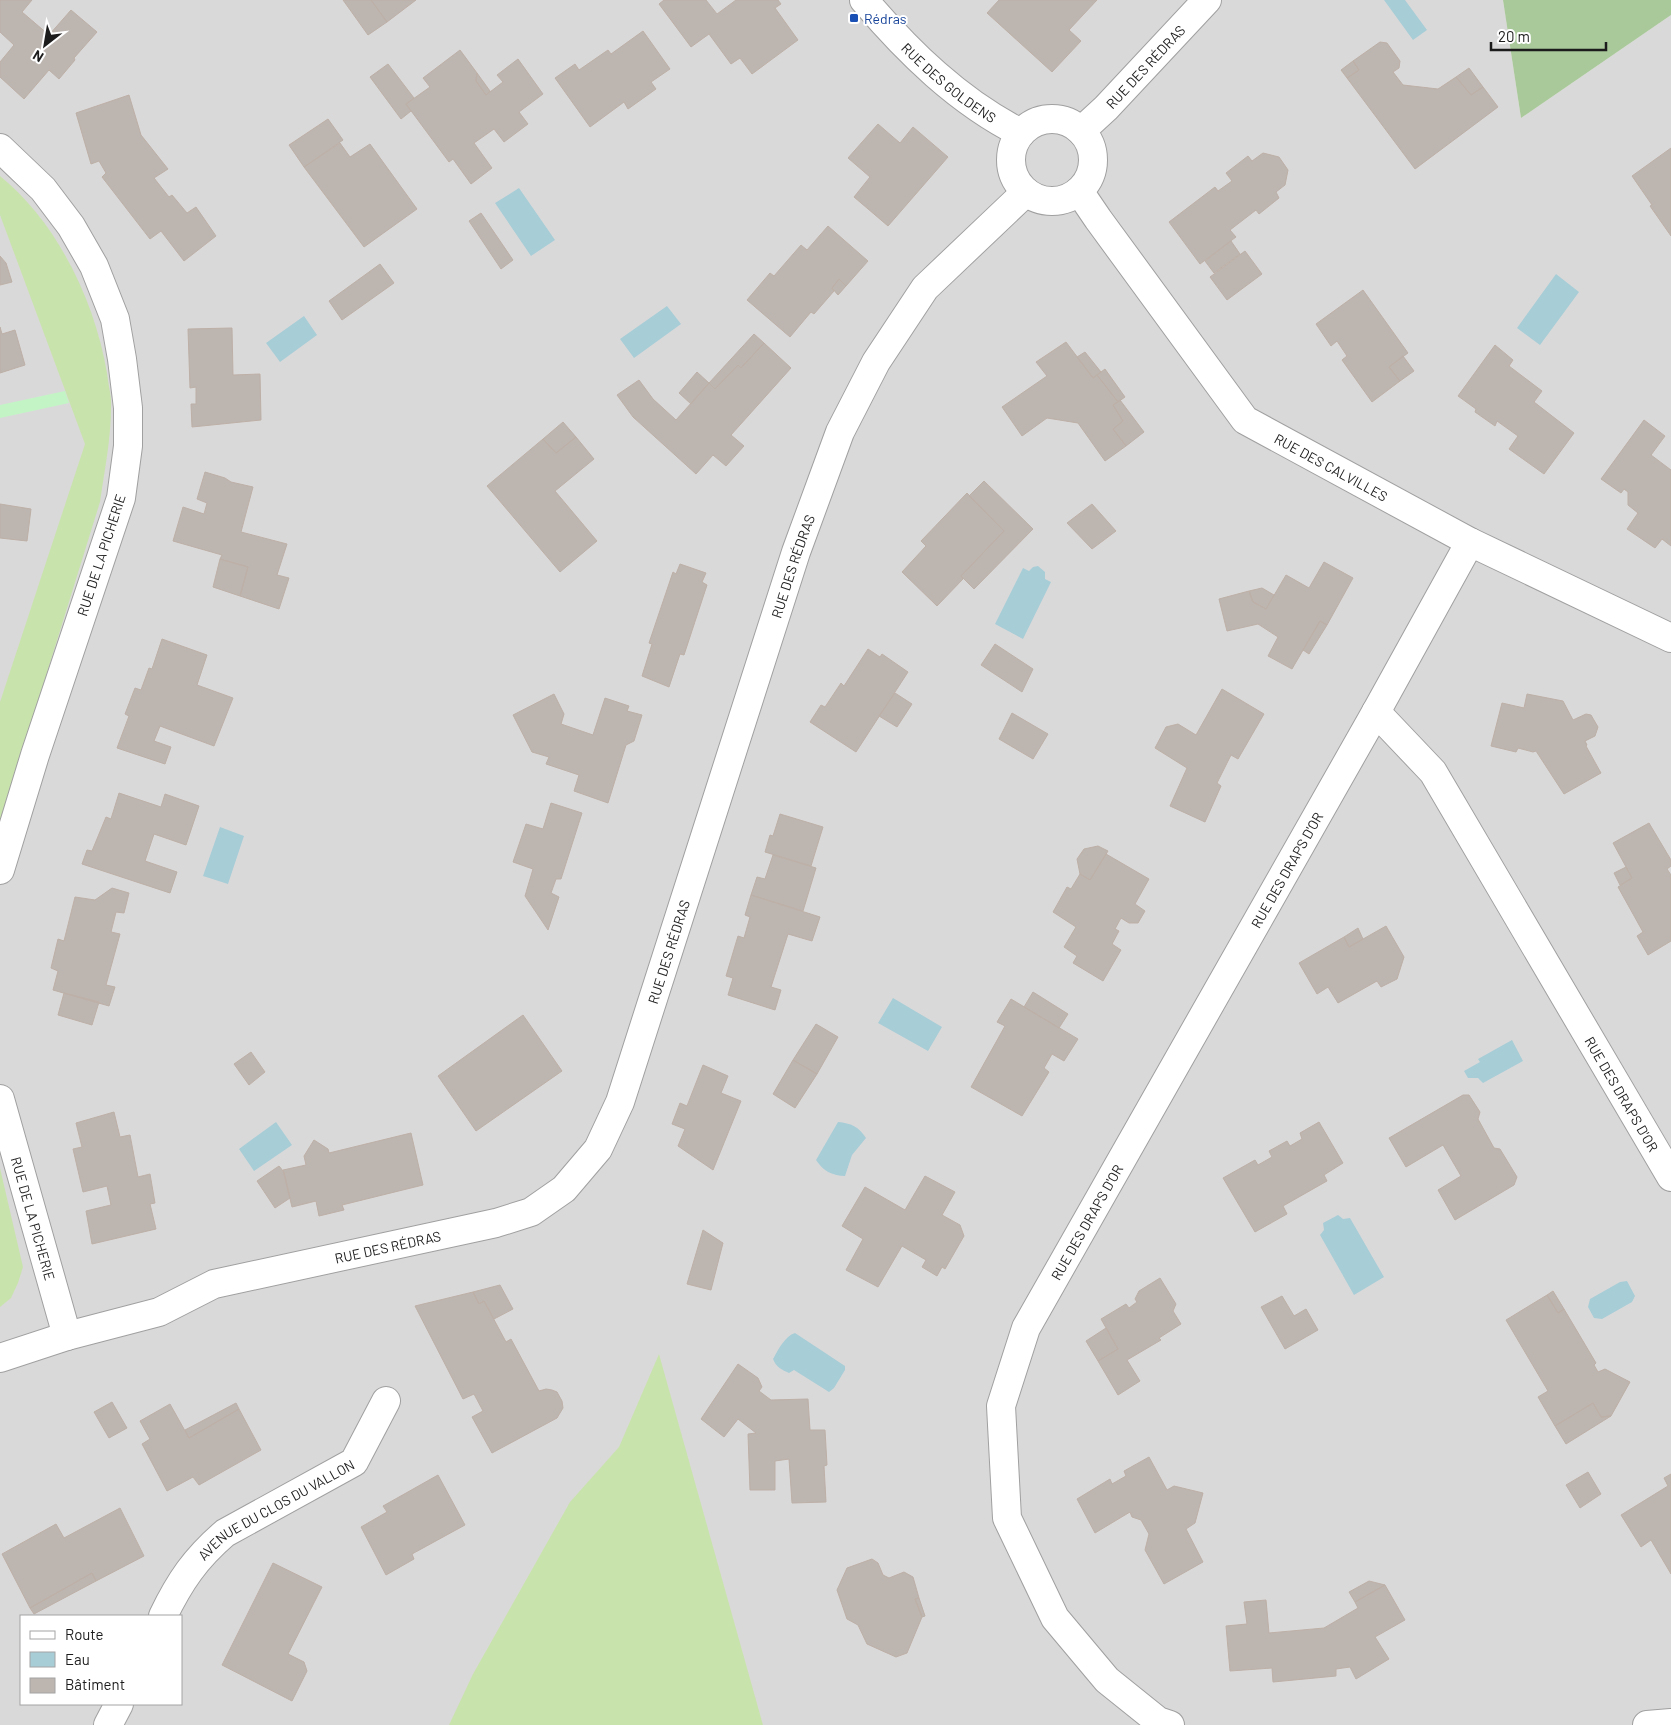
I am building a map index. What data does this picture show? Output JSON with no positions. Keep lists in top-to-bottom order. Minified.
{"streets":{"street":["RUE DES RÉDRAS","RUE DES GOLDENS","RUE DES CALVILLES","RUE DE LA PICHERIE","RUE DES DRAPS D'OR","AVENUE DU CLOS DU VALLON"]},"crossings":[["RUE DES RÉDRAS","RUE DES GOLDENS"],["RUE DES RÉDRAS","RUE DES CALVILLES"],["RUE DES RÉDRAS","RUE DE LA PICHERIE"],["RUE DES GOLDENS","RUE DES CALVILLES"],["RUE DES CALVILLES","RUE DES DRAPS D'OR"]],"places":{"transit":["Rédras"]},"legend":["Route","Eau","Bâtiment"],"scale_bar":"20 m","north":"bottom left"}
